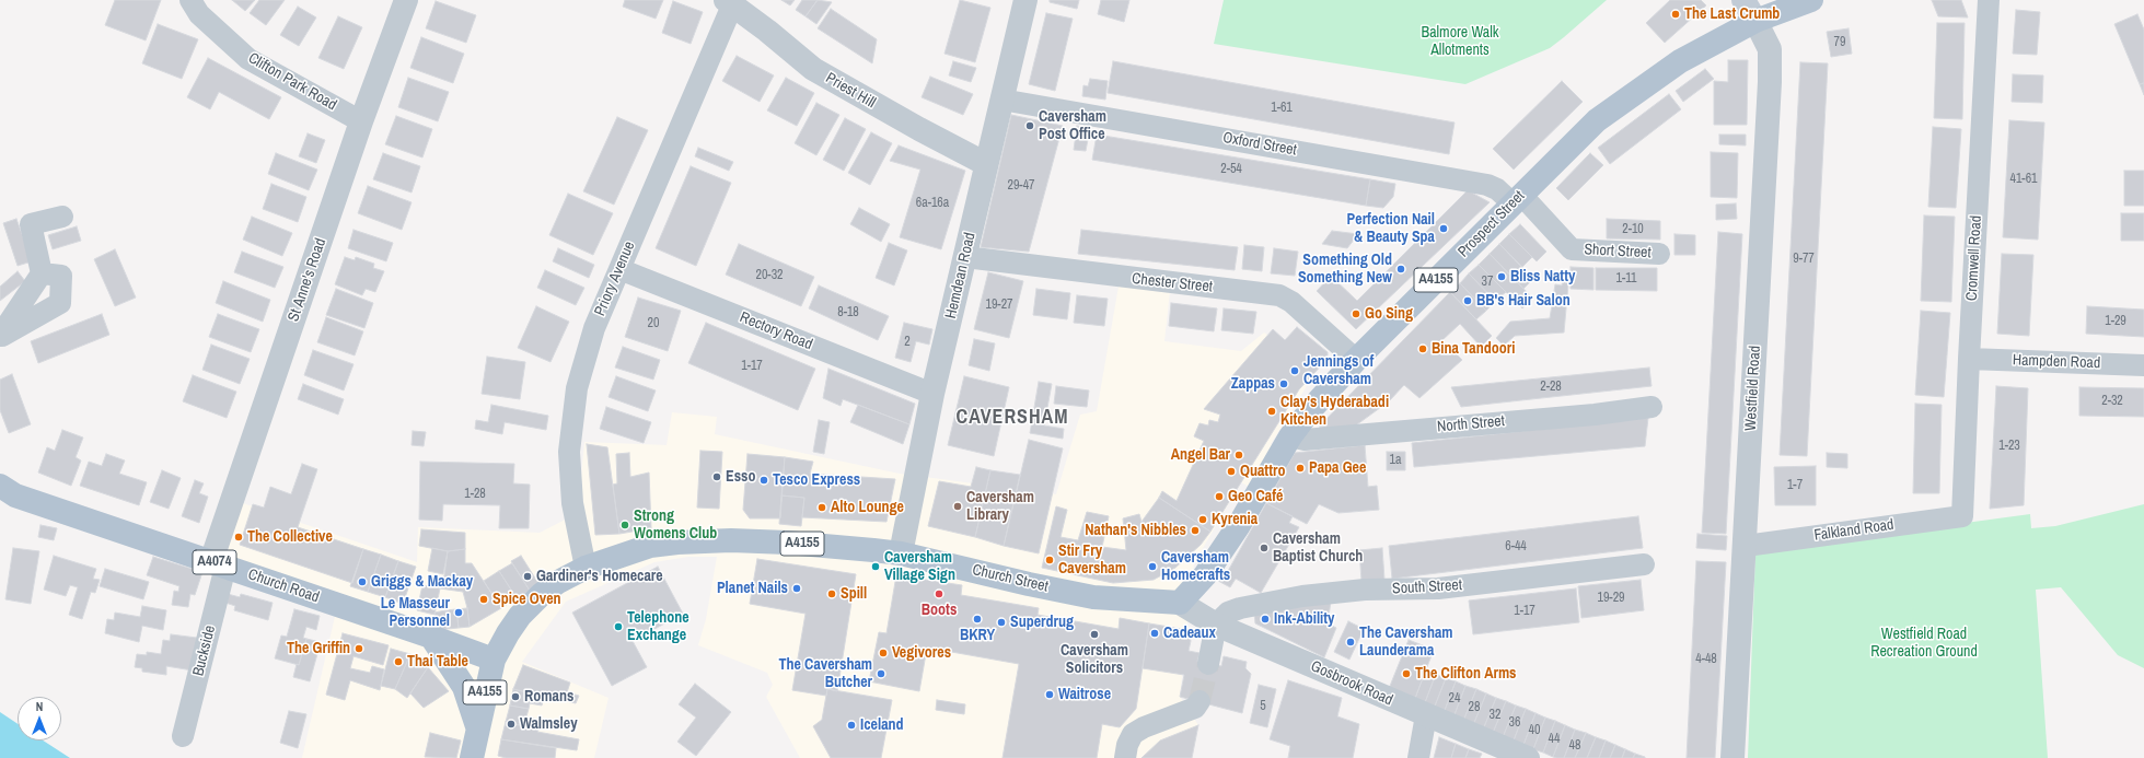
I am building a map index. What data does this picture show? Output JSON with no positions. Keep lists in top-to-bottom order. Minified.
{"streets":{"main road":["Prospect Street","A4155","A4074","Church Street","Church Road"],"street":["Clifton Park Road","Priest Hill","Oxford Street","Short Street","Cromwell Road","Hemdean Road","Priory Avenue","St Anne's Road","Chester Street","Rectory Road","Hampden Road","Westfield Road","North Street","Falkland Road","South Street","Buckside","Gosbrook Road"]},"crossings":[["Clifton Park Road","St Anne's Road"],["Priest Hill","Hemdean Road"],["Priest Hill","Priory Avenue"],["Oxford Street","Prospect Street"],["Oxford Street","Short Street"],["Oxford Street","Hemdean Road"],["Prospect Street","Short Street"],["Prospect Street","A4155"],["Prospect Street","Chester Street"],["Prospect Street","Westfield Road"],["Prospect Street","North Street"],["Prospect Street","Church Street"],["Prospect Street","Gosbrook Road"],["Cromwell Road","Hampden Road"],["Cromwell Road","Falkland Road"],["Hemdean Road","Chester Street"],["Hemdean Road","Rectory Road"],["Hemdean Road","Church Street"],["Priory Avenue","Rectory Road"],["Priory Avenue","Church Street"],["St Anne's Road","Church Road"],["St Anne's Road","Buckside"],["A4155","Westfield Road"],["A4155","Church Street"],["A4155","Church Road"],["Westfield Road","Falkland Road"],["Church Street","Church Road"],["Church Street","Gosbrook Road"],["Church Road","Buckside"],["South Street","Gosbrook Road"]],"districts":["CAVERSHAM"],"parks":["Balmore Walk Allotments","Westfield Road Recreation Ground"],"places":["The Last Crumb","Caversham Post Office","Perfection Nail & Beauty Spa","Something Old Something New","Bliss Natty","BB's Hair Salon","Go Sing","Bina Tandoori","Jennings of Caversham","Zappas","Clay's Hyderabadi Kitchen","Angel Bar","Papa Gee","Quattro","Esso","Tesco Express","Geo Café","Caversham Library","Alto Lounge","Kyrenia","Strong Womens Club","Nathan's Nibbles","The Collective","Caversham Baptist Church","Stir Fry Caversham","Caversham Village Sign","Caversham Homecrafts","Gardiner's Homecare","Griggs & Mackay","Planet Nails","Spill","Boots","Spice Oven","Le Masseur Personnel","BKRY","Ink-Ability","Superdrug","Telephone Exchange","Cadeaux","Caversham Solicitors","The Caversham Launderama","The Griffin","Vegivores","Thai Table","The Caversham Butcher","The Clifton Arms","Waitrose","Romans","Walmsley","Iceland"],"house_numbers":["79","1-61","2-54","41-61","29-47","6a-16a","2-10","9-77","20-32","1-11","37","19-27","8-18","1-29","20","2","1-17","2-28","2-32","1-23","1a","1-7","1-28","6-44","19-29","1-17","4-48","24","5","28","32","36","40","44","48"],"north":"top"}
